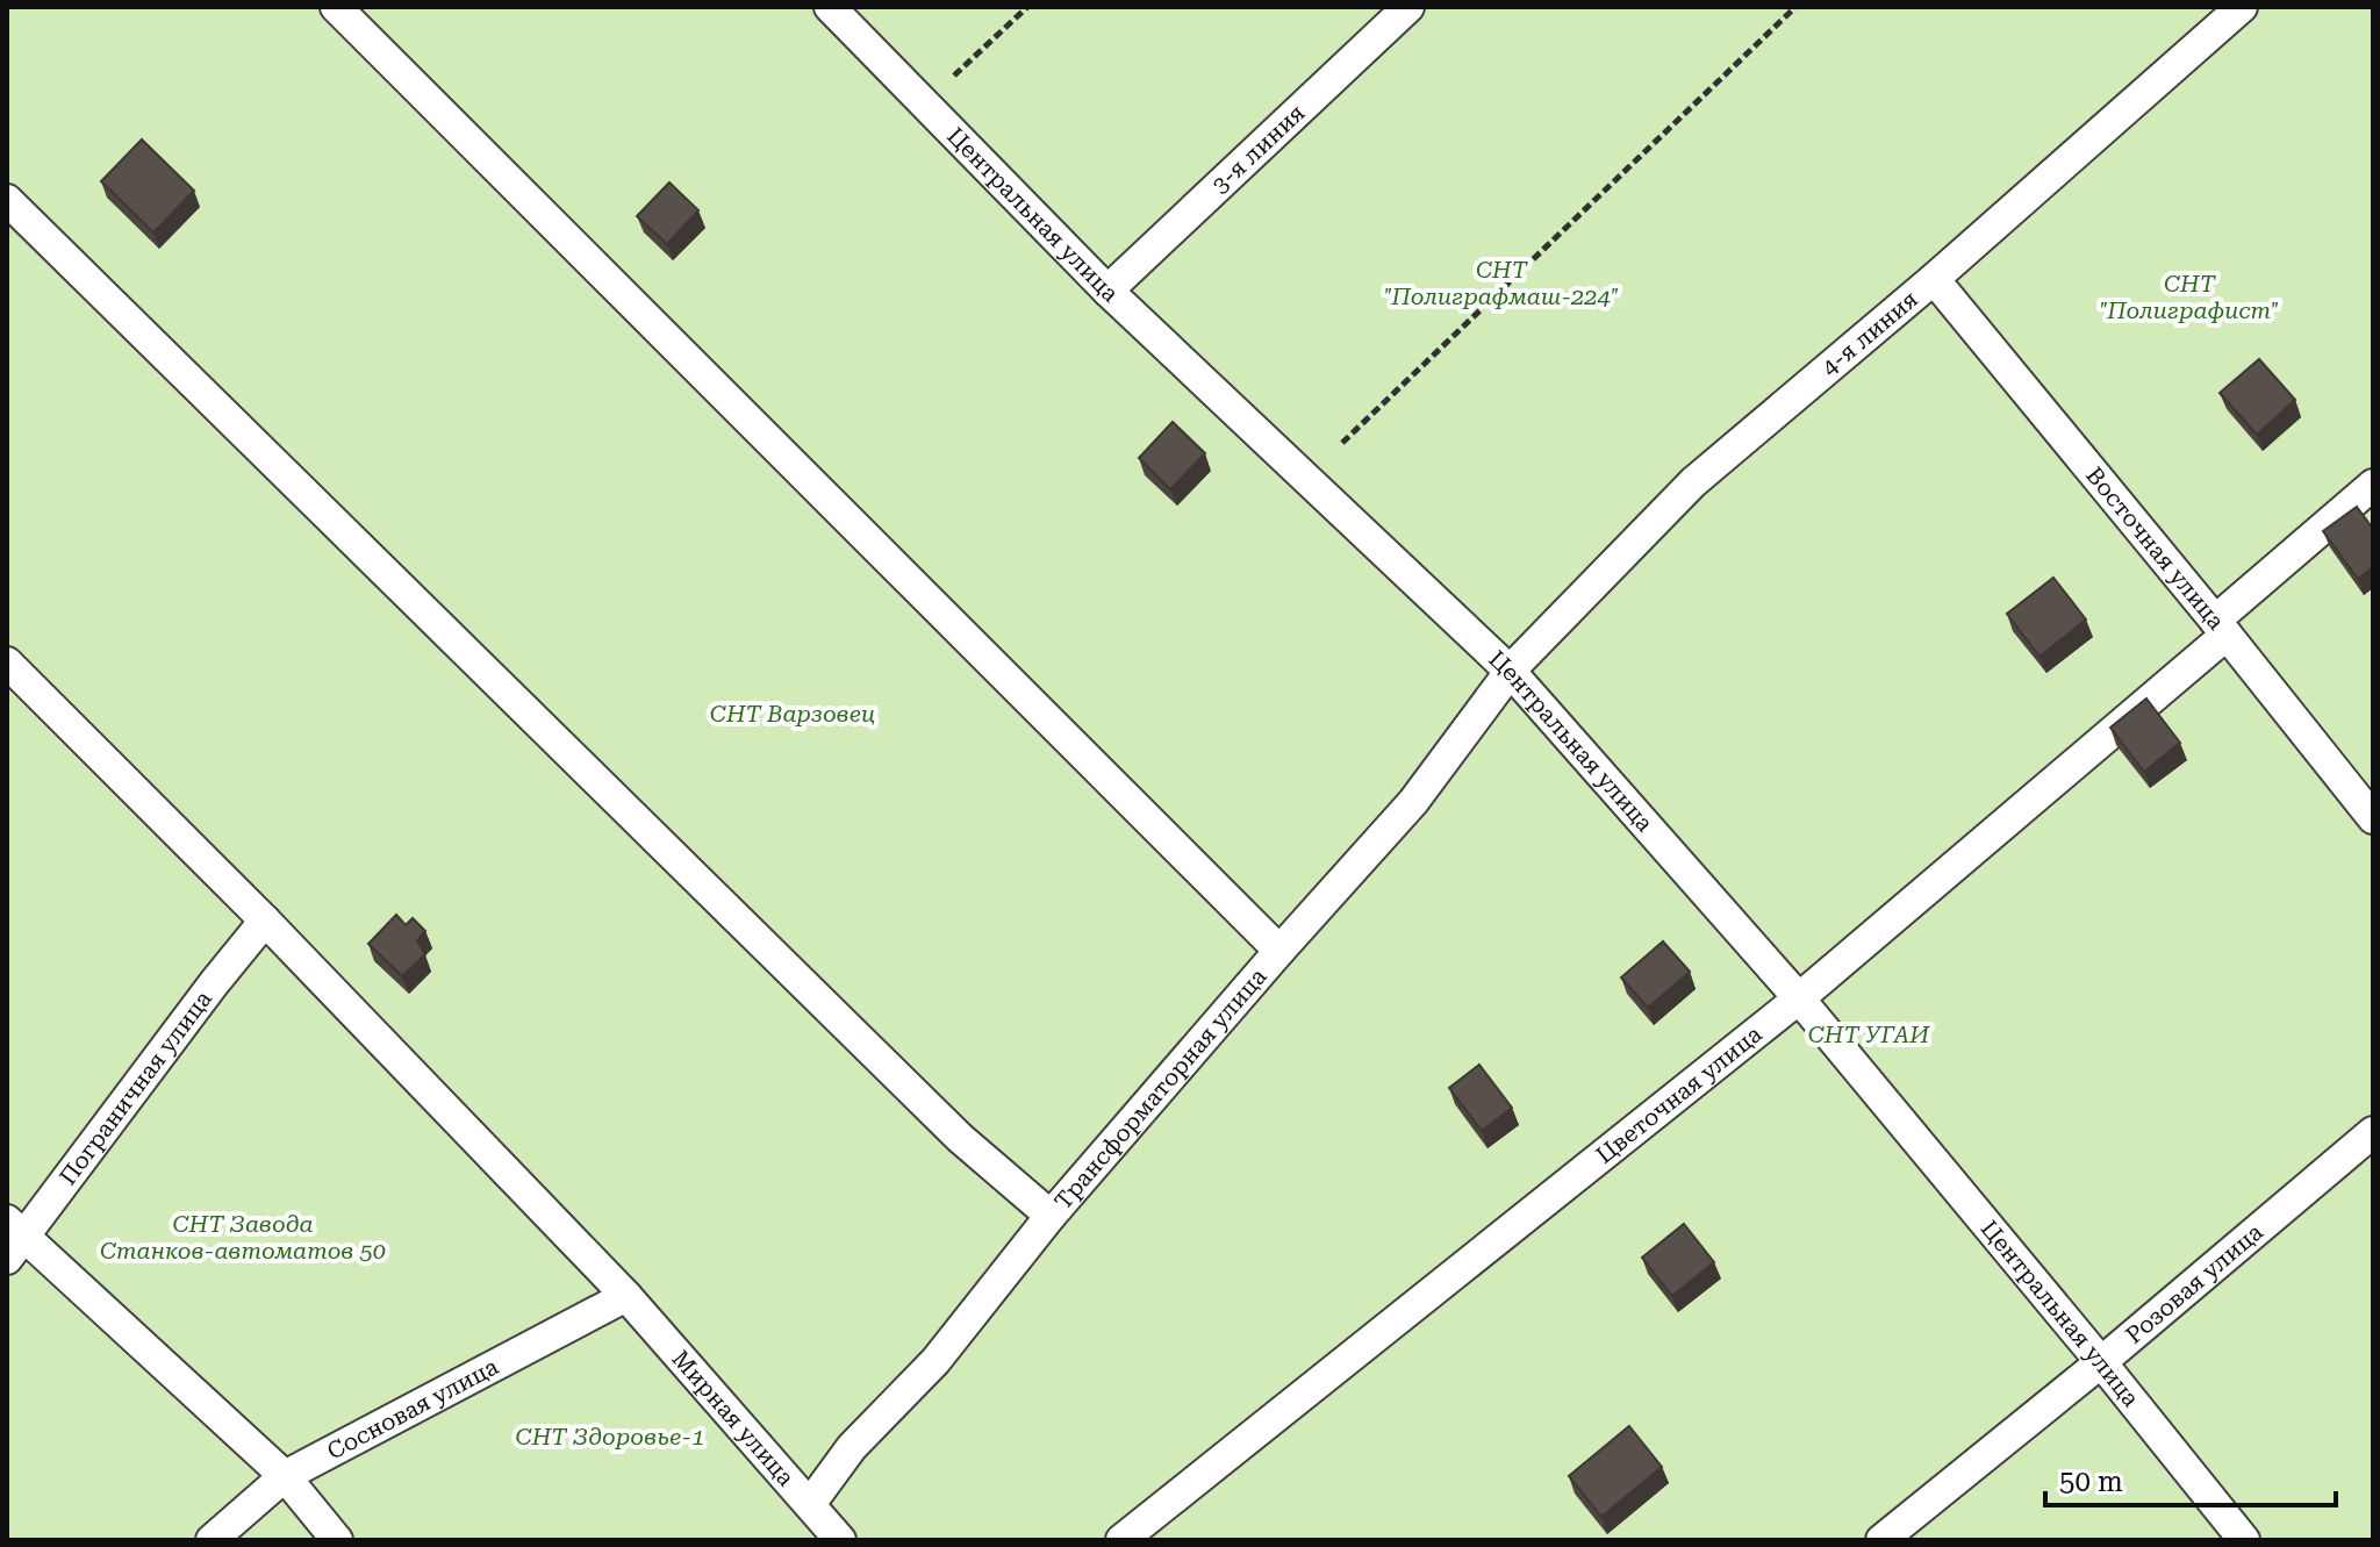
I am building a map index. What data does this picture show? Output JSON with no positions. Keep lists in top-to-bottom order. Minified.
{"streets":{"street":["3-я линия","Центральная улица","4-я линия","Восточная улица","Трансформаторная улица","Пограничная улица","Цветочная улица","Розовая улица","Сосновая улица","Мирная улица"]},"crossings":[["3-я линия","Центральная улица"],["Центральная улица","4-я линия"],["Центральная улица","Трансформаторная улица"],["Центральная улица","Цветочная улица"],["Центральная улица","Розовая улица"],["4-я линия","Восточная улица"],["4-я линия","Трансформаторная улица"],["Восточная улица","Цветочная улица"],["Трансформаторная улица","Мирная улица"],["Пограничная улица","Мирная улица"],["Сосновая улица","Мирная улица"]],"parks":["СНТ \"Полиграфмаш-224\"","СНТ \"Полиграфист\"","СНТ Варзовец","СНТ УГАИ","СНТ Завода Станков-автоматов 50","СНТ Здоровье-1"],"scale_bar":"50 m"}
